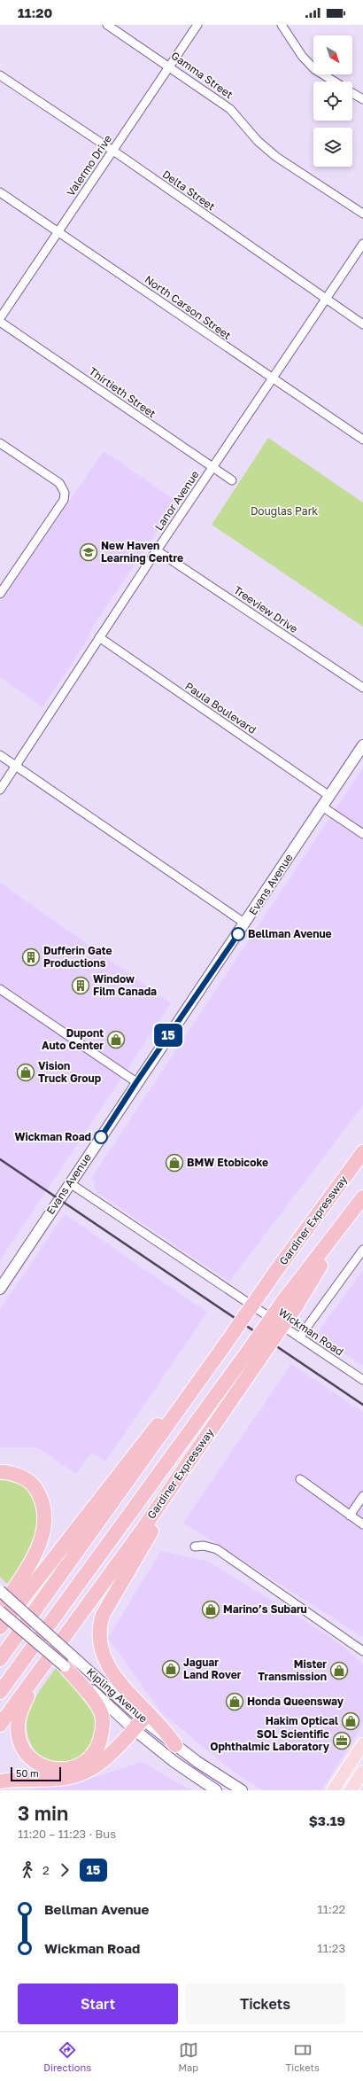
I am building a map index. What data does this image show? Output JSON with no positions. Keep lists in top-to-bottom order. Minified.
{"streets":{"highway":["Gardiner Expressway"],"main road":["Evans Avenue","Kipling Avenue"],"street":["Gamma Street","Valermo Drive","Delta Street","North Carson Street","Thirtieth Street","Lanor Avenue","Treeview Drive","Paula Boulevard","Wickman Road"]},"crossings":[["Gamma Street","Valermo Drive"],["Valermo Drive","Delta Street"],["Valermo Drive","North Carson Street"],["Delta Street","Lanor Avenue"],["North Carson Street","Lanor Avenue"],["Thirtieth Street","Lanor Avenue"],["Lanor Avenue","Treeview Drive"],["Lanor Avenue","Paula Boulevard"],["Paula Boulevard","Evans Avenue"],["Evans Avenue","Wickman Road"]],"parks":["Douglas Park"],"places":{"school or university":["New Haven Learning Centre"],"other":["Bellman Avenue","Wickman Road"],"building":["Dufferin Gate Productions","Window Film Canada"],"shop":["Dupont Auto Center","Vision Truck Group","BMW Etobicoke","Marino’s Subaru","Jaguar Land Rover","Mister Transmission","Honda Queensway","Hakim Optical"],"office":["SOL Scientific Ophthalmic Laboratory"]},"lines":["bus line 15"],"scale_bar":"50 m","north":"bottom right","page":{"status":"11:20","on_map":"15","scale":"50 m","heading":["3 min","11:20 – 11:23 · Bus","$3.19"],"legs":["2","15"],"list":[{"name":"Bellman Avenue","value":"11:22"},{"name":"Wickman Road","value":"11:23"}],"buttons":["Start","Tickets"],"tabs":["Directions","Map","Tickets"]}}
